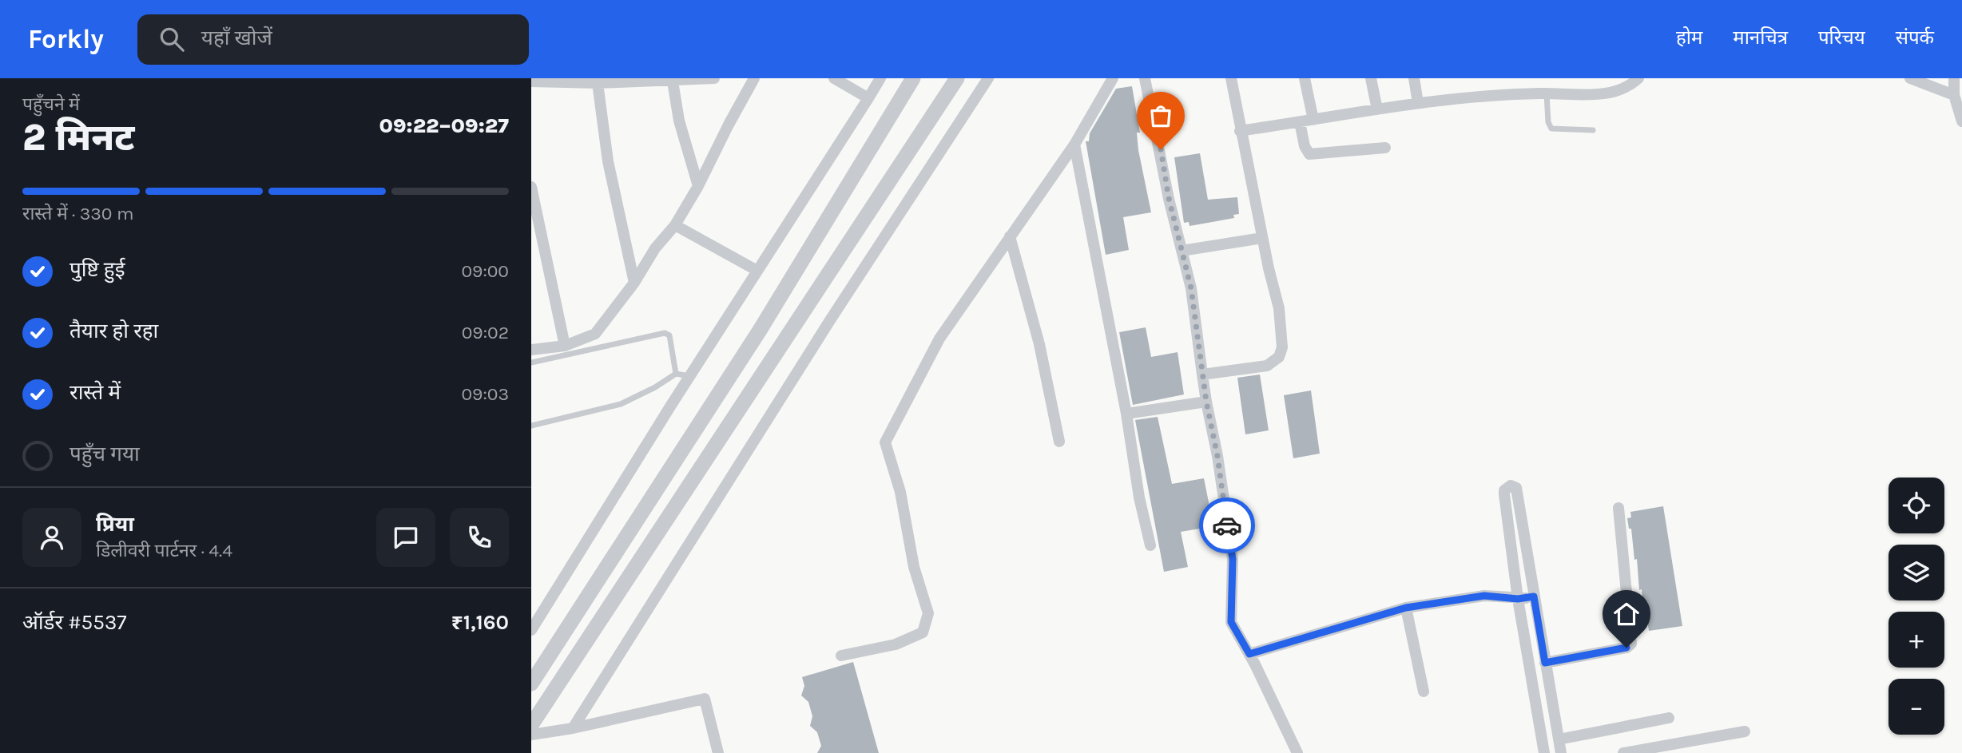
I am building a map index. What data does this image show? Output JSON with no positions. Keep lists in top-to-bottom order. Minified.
{"page":{"header":"Forkly","search":"यहाँ खोजें","nav":["होम","मानचित्र","परिचय","संपर्क"],"heading":["2 मिनट","पहुँचने में","09:22–09:27"],"panel":["प्रिया","डिलीवरी पार्टनर · 4.4","ऑर्डर #5537","₹1,160"],"bar":"रास्ते में · 330 m","list":[["पुष्टि हुई","09:00"],["तैयार हो रहा","09:02"],["रास्ते में","09:03"],"पहुँच गया"],"map_buttons":["+","−"]}}
